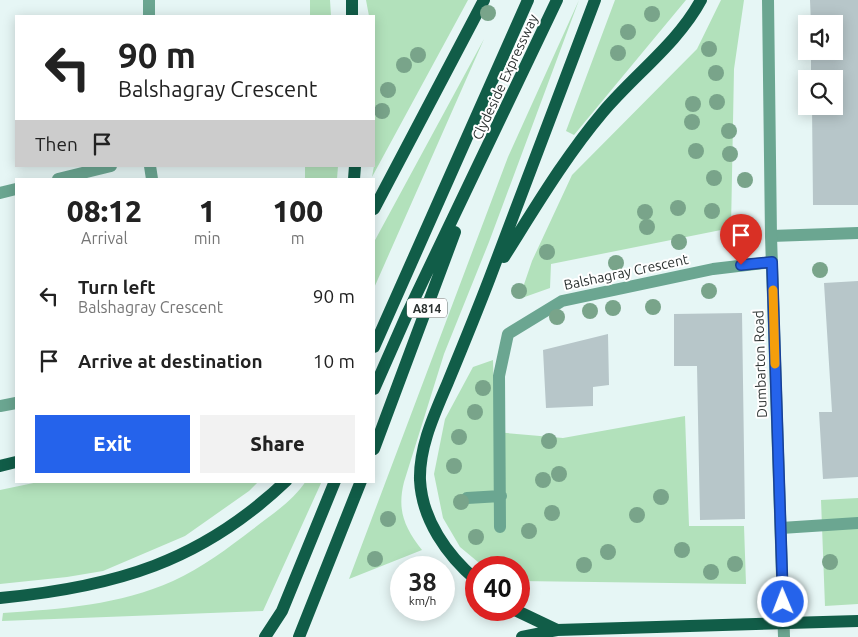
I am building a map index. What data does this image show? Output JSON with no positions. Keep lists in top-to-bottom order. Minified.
{"streets":{"main road":["Clydeside Expressway","A814"],"street":["Balshagray Crescent","Dumbarton Road"]},"crossings":[["Clydeside Expressway","A814"],["Balshagray Crescent","Dumbarton Road"]],"page":{"turn":["90 m","Balshagray Crescent"],"then":"Then","eta":["08:12","Arrival","1","min","100","m"],"list":[{"name":"Turn left","note":"Balshagray Crescent","value":"90 m"},{"name":"Arrive at destination","value":"10 m"}],"buttons":["Exit","Share"],"speed":"38 km/h","limit":"40"}}
